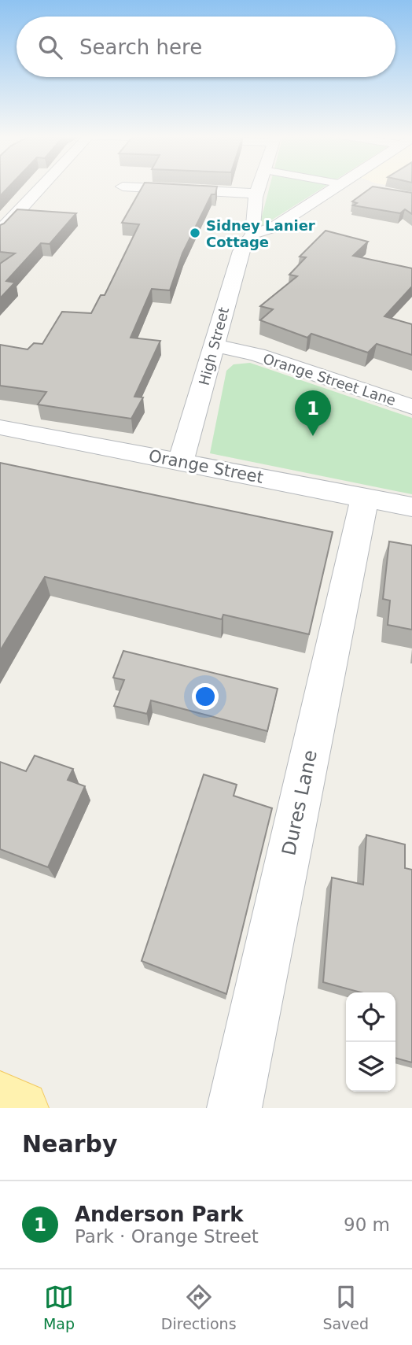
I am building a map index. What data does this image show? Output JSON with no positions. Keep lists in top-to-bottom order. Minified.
{"streets":{"street":["High Street","Orange Street Lane","Orange Street","Dures Lane"]},"crossings":[["High Street","Orange Street Lane"],["High Street","Orange Street"],["Orange Street","Dures Lane"]],"places":["Sidney Lanier Cottage"],"page":{"search":"Search here","pins":"1","heading":"Nearby","list":[{"mark":"1","name":"Anderson Park","note":"Park · Orange Street","value":"90 m"}],"nav":["Map","Directions","Saved"]}}
